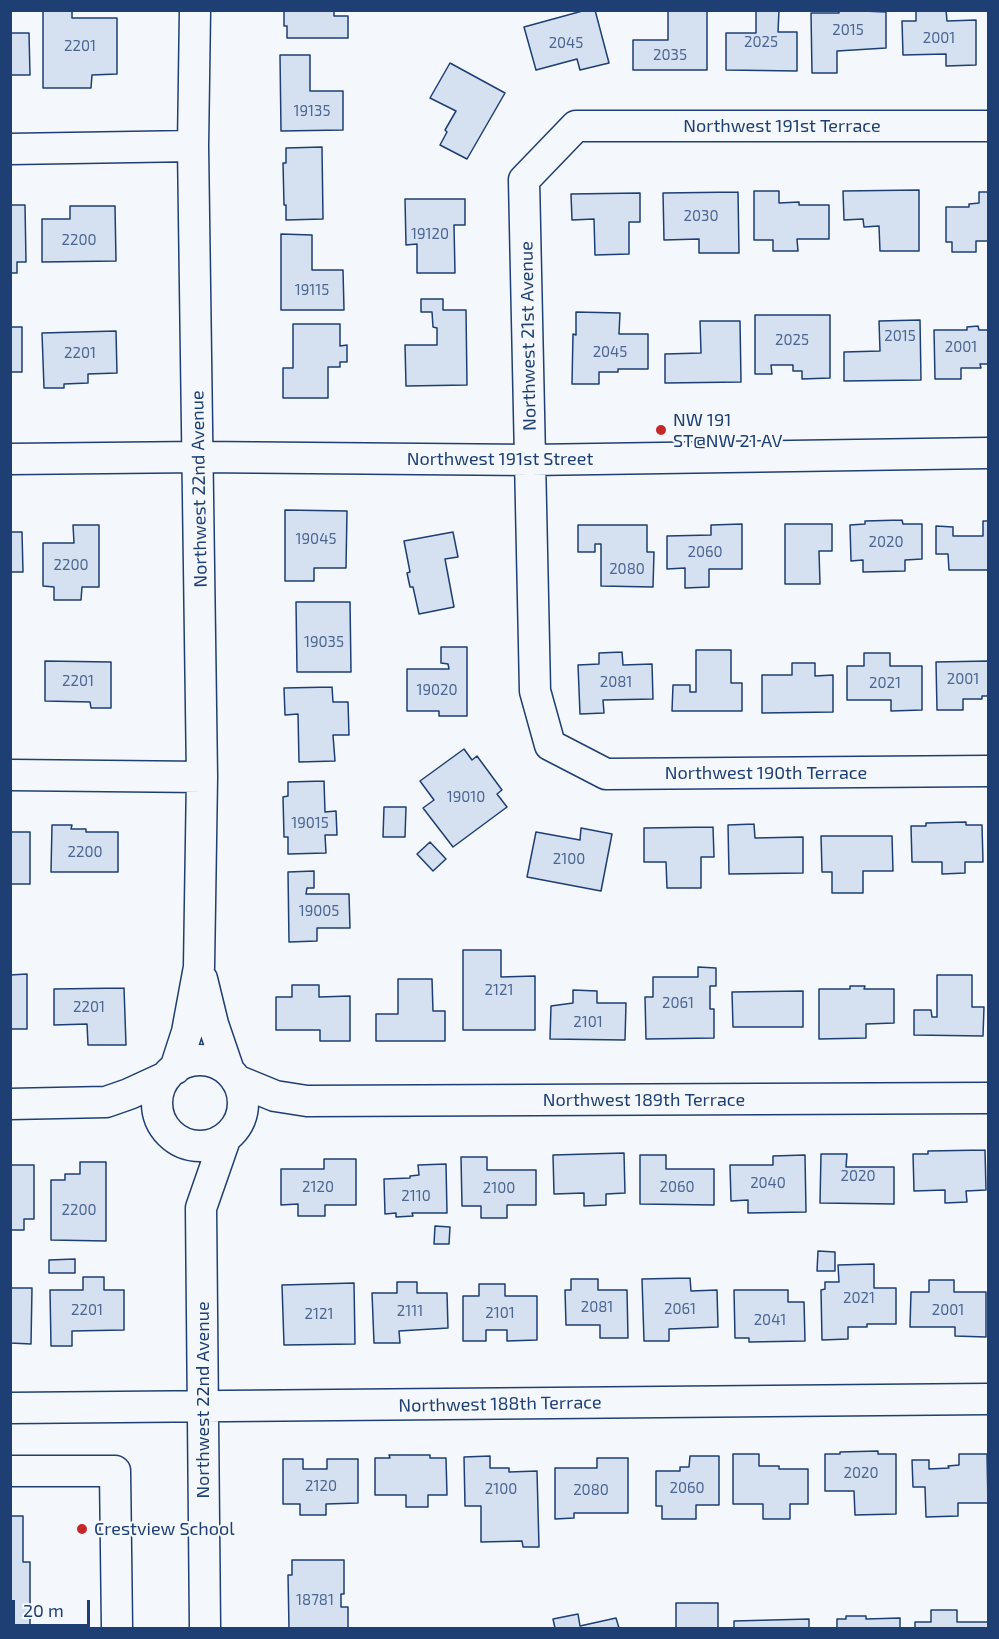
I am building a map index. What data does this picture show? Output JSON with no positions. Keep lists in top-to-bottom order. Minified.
{"streets":{"street":["Northwest 191st Terrace","Northwest 21st Avenue","Northwest 191st Street","Northwest 22nd Avenue","Northwest 190th Terrace","Northwest 189th Terrace","Northwest 188th Terrace"]},"crossings":[["Northwest 191st Terrace","Northwest 21st Avenue"],["Northwest 21st Avenue","Northwest 191st Street"],["Northwest 21st Avenue","Northwest 190th Terrace"],["Northwest 191st Street","Northwest 22nd Avenue"],["Northwest 22nd Avenue","Northwest 189th Terrace"],["Northwest 22nd Avenue","Northwest 188th Terrace"]],"places":["NW 191 ST@NW 21 AV","Crestview School"],"house_numbers":["2015","2001","2025","2045","2201","2035","19135","2030","19120","2200","19115","2015","2025","2001","2045","2201","19045","2020","2060","2200","2080","19035","2001","2201","2081","2021","19020","19010","19015","2200","2100","19005","2121","2061","2201","2101","2020","2040","2120","2060","2100","2110","2200","2021","2081","2061","2201","2001","2111","2101","2121","2041","2020","2120","2060","2100","2080","18781"],"scale_bar":"20 m"}
